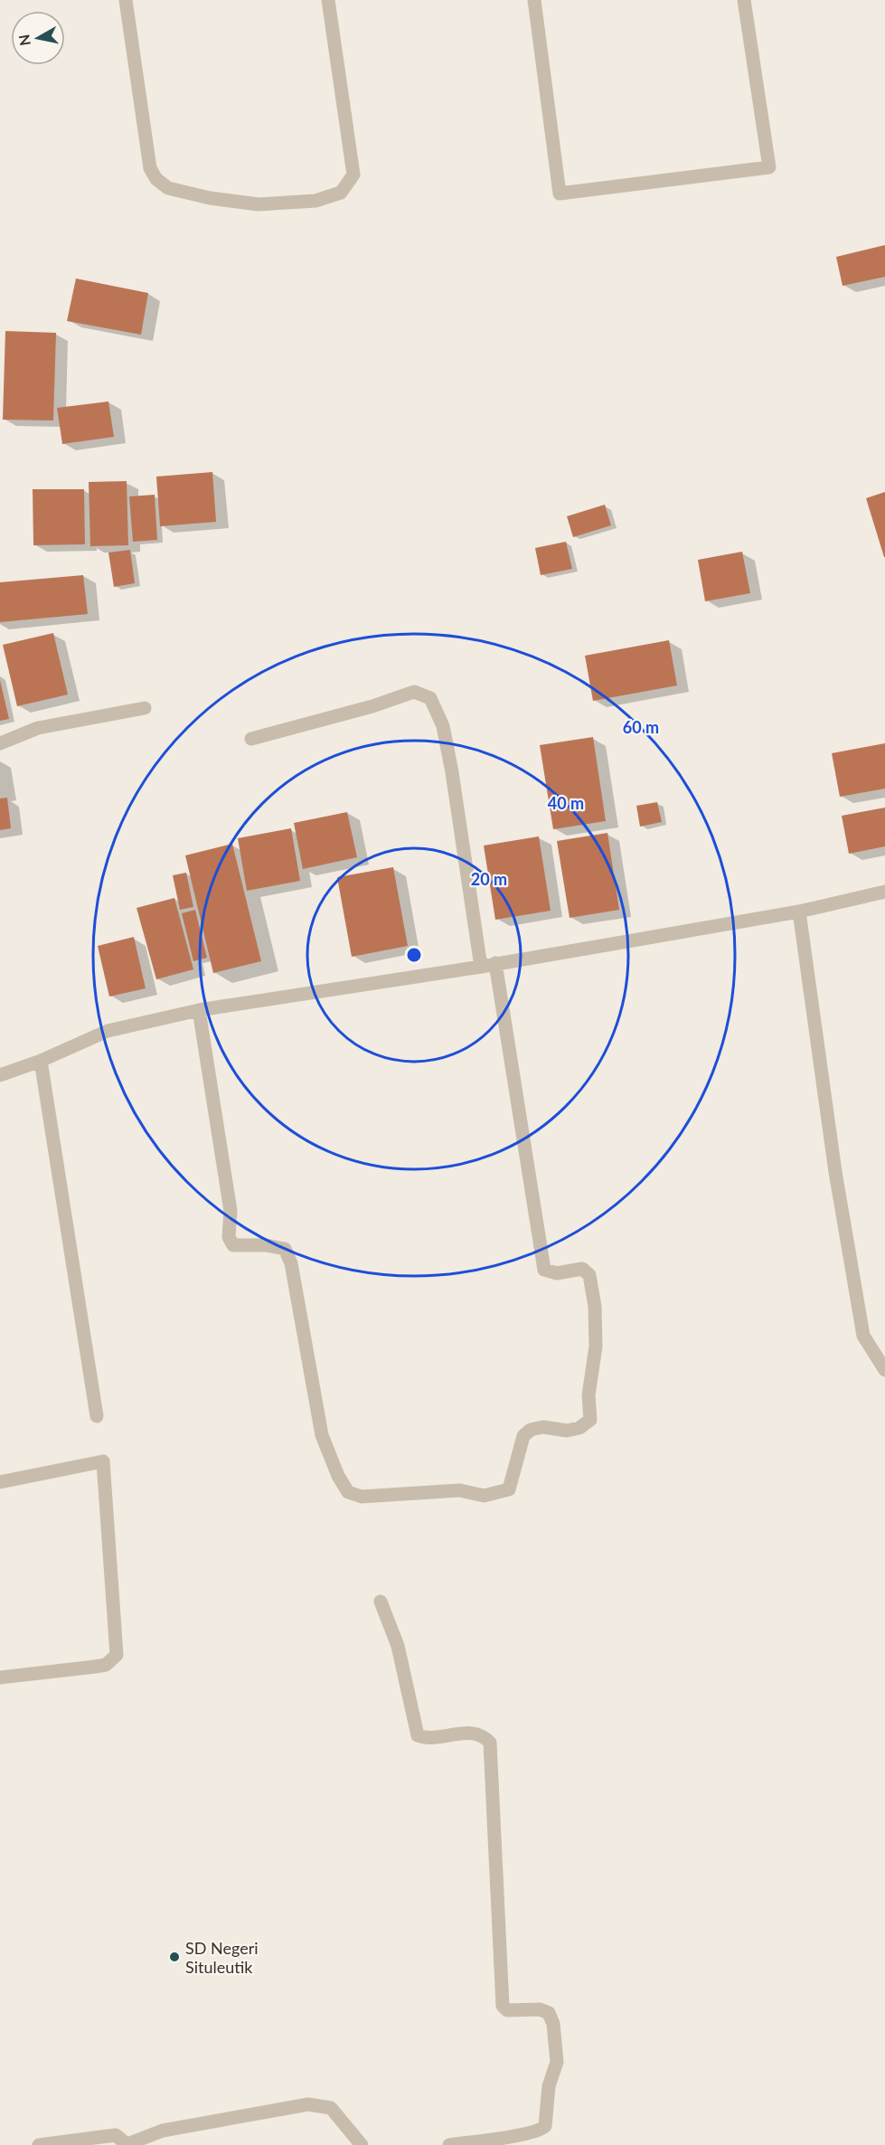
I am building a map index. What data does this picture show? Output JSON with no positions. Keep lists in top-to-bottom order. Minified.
{"places":["SD Negeri Situleutik"],"north":"left","rings":["60 m","40 m","20 m"]}
